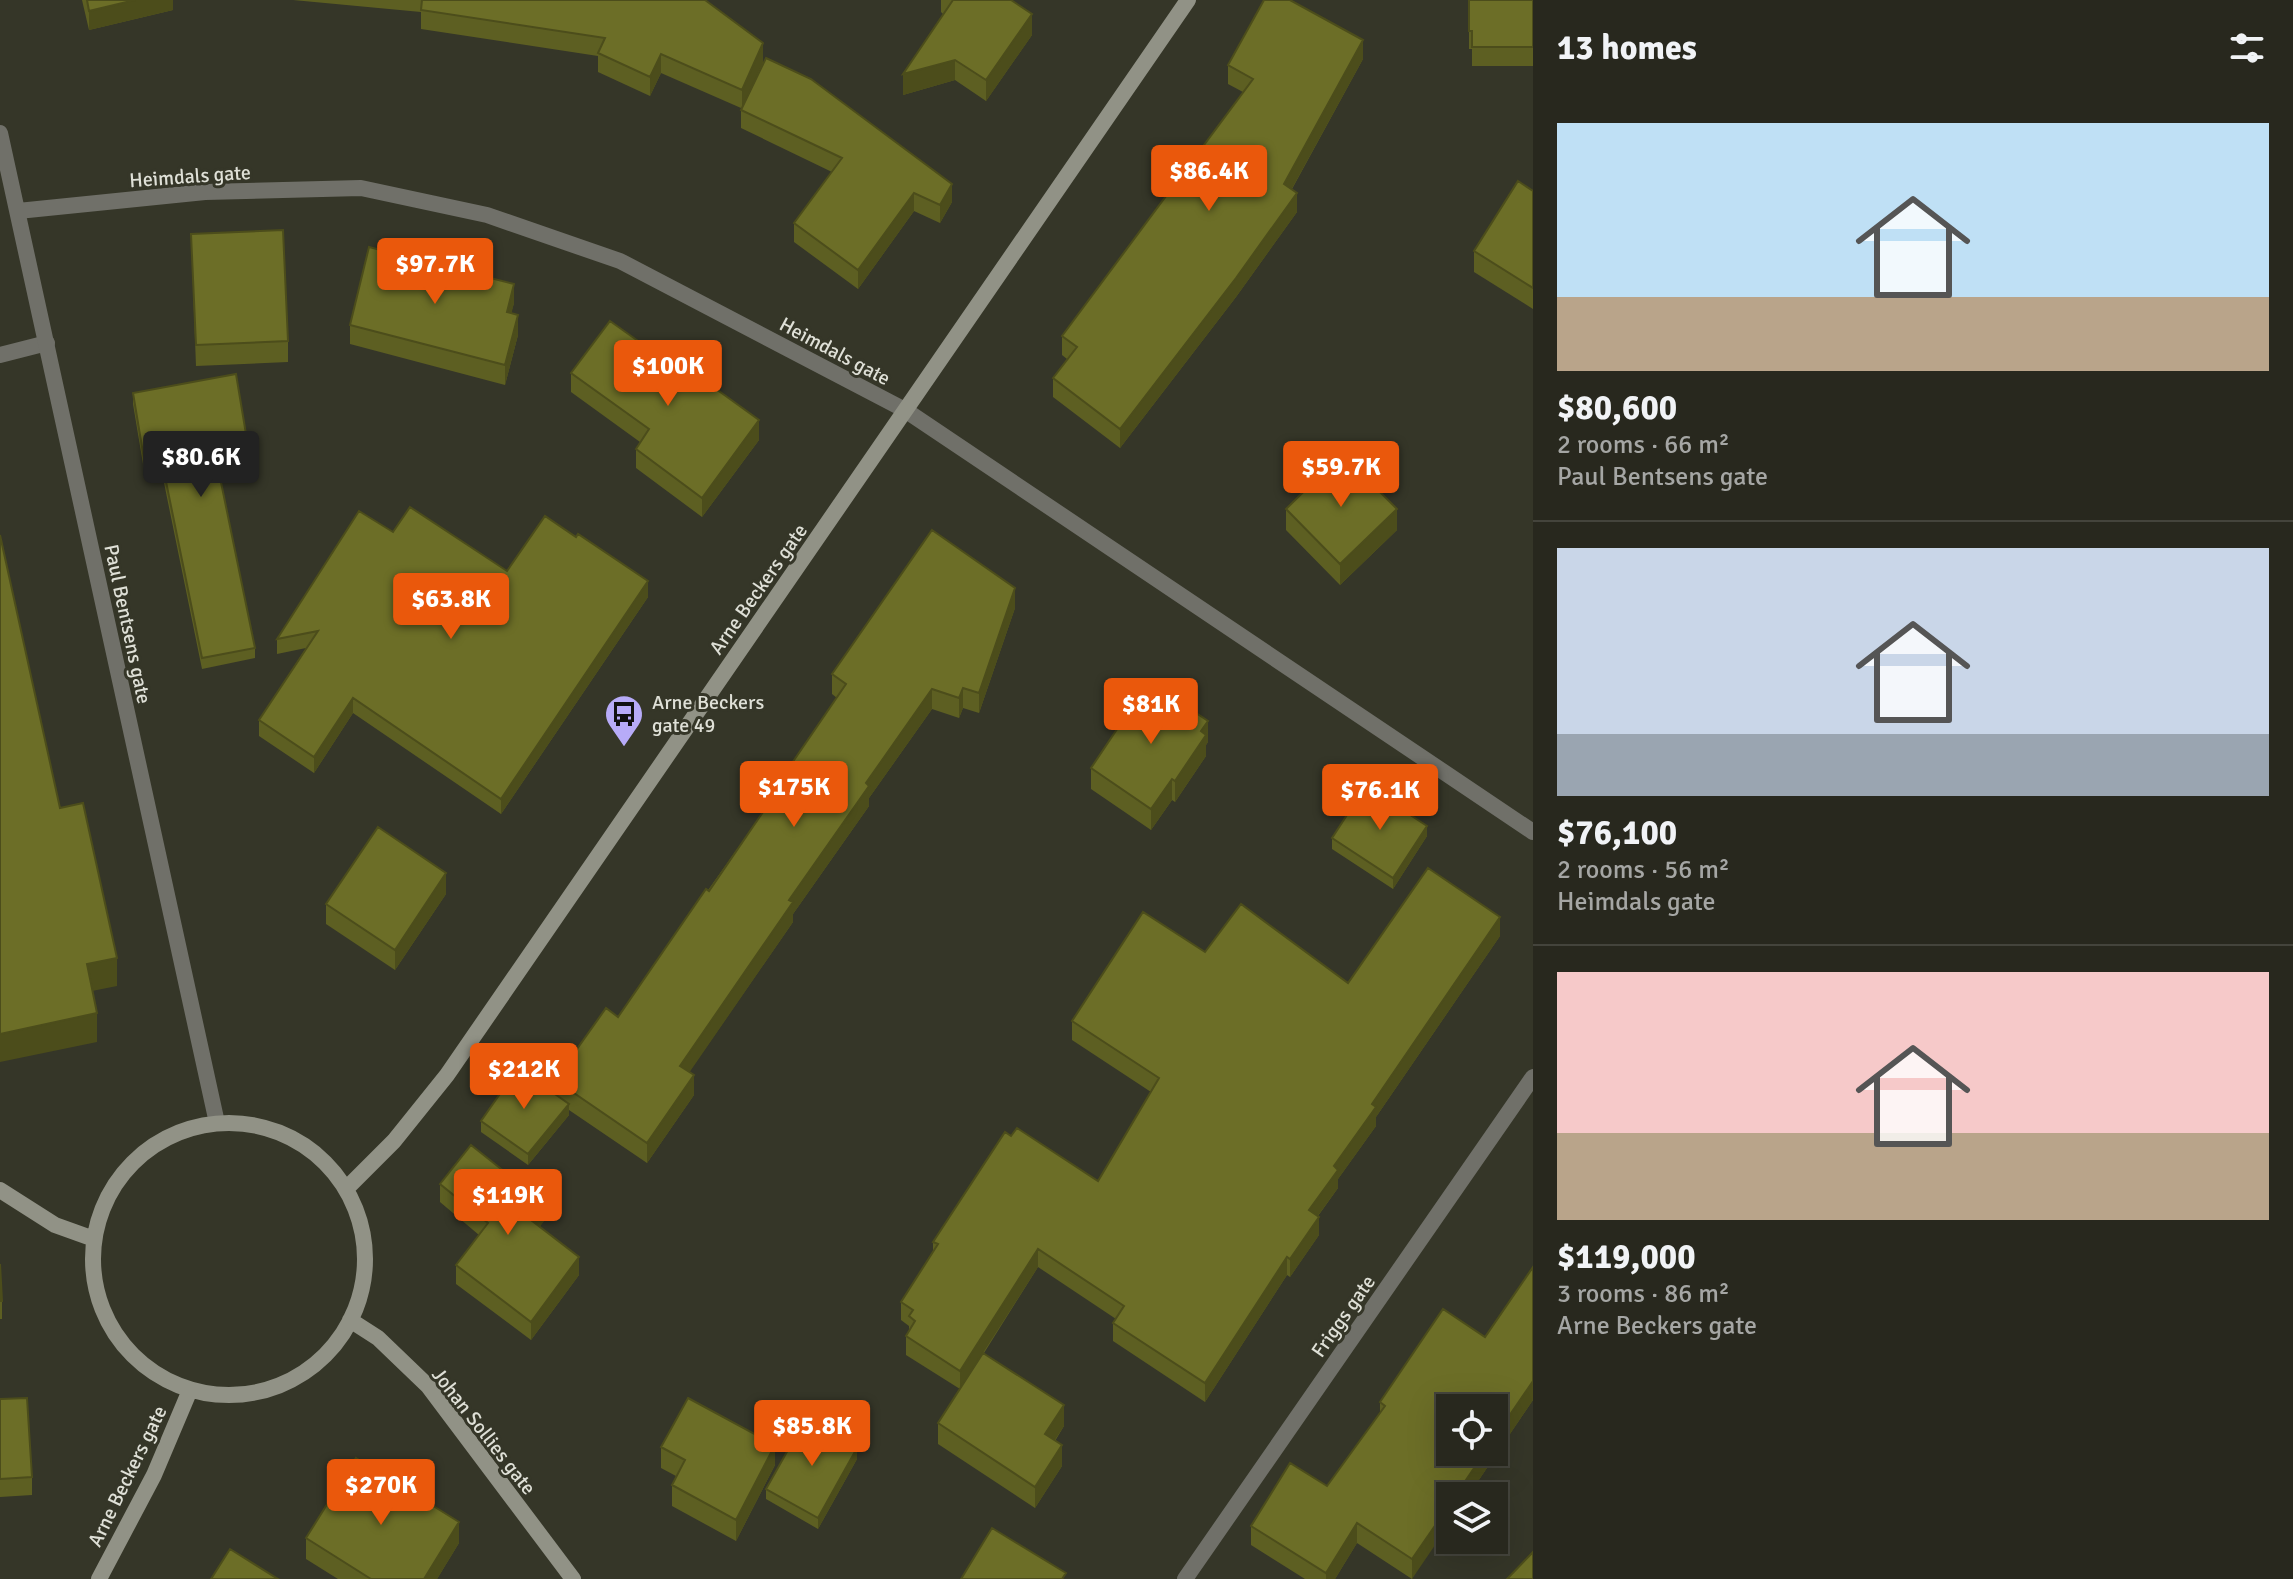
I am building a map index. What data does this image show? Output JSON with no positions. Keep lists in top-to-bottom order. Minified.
{"streets":{"main road":["Arne Beckers gate","Johan Sollies gate"],"street":["Heimdals gate","Paul Bentsens gate","Friggs gate"]},"crossings":[["Heimdals gate","Arne Beckers gate"],["Heimdals gate","Paul Bentsens gate"],["Arne Beckers gate","Paul Bentsens gate"],["Arne Beckers gate","Johan Sollies gate"],["Paul Bentsens gate","Johan Sollies gate"]],"places":{"bus stop":["Arne Beckers gate 49"]},"page":{"heading":"13 homes","list":[{"name":"$80,600","note":"2 rooms · 66 m² · Paul Bentsens gate"},{"name":"$76,100","note":"2 rooms · 56 m² · Heimdals gate"},{"name":"$119,000","note":"3 rooms · 86 m² · Arne Beckers gate"}],"price":["$86.4K","$97.7K","$100K","$80.6K","$59.7K","$63.8K","$81K","$175K","$76.1K","$212K","$119K","$85.8K","$270K"]}}
